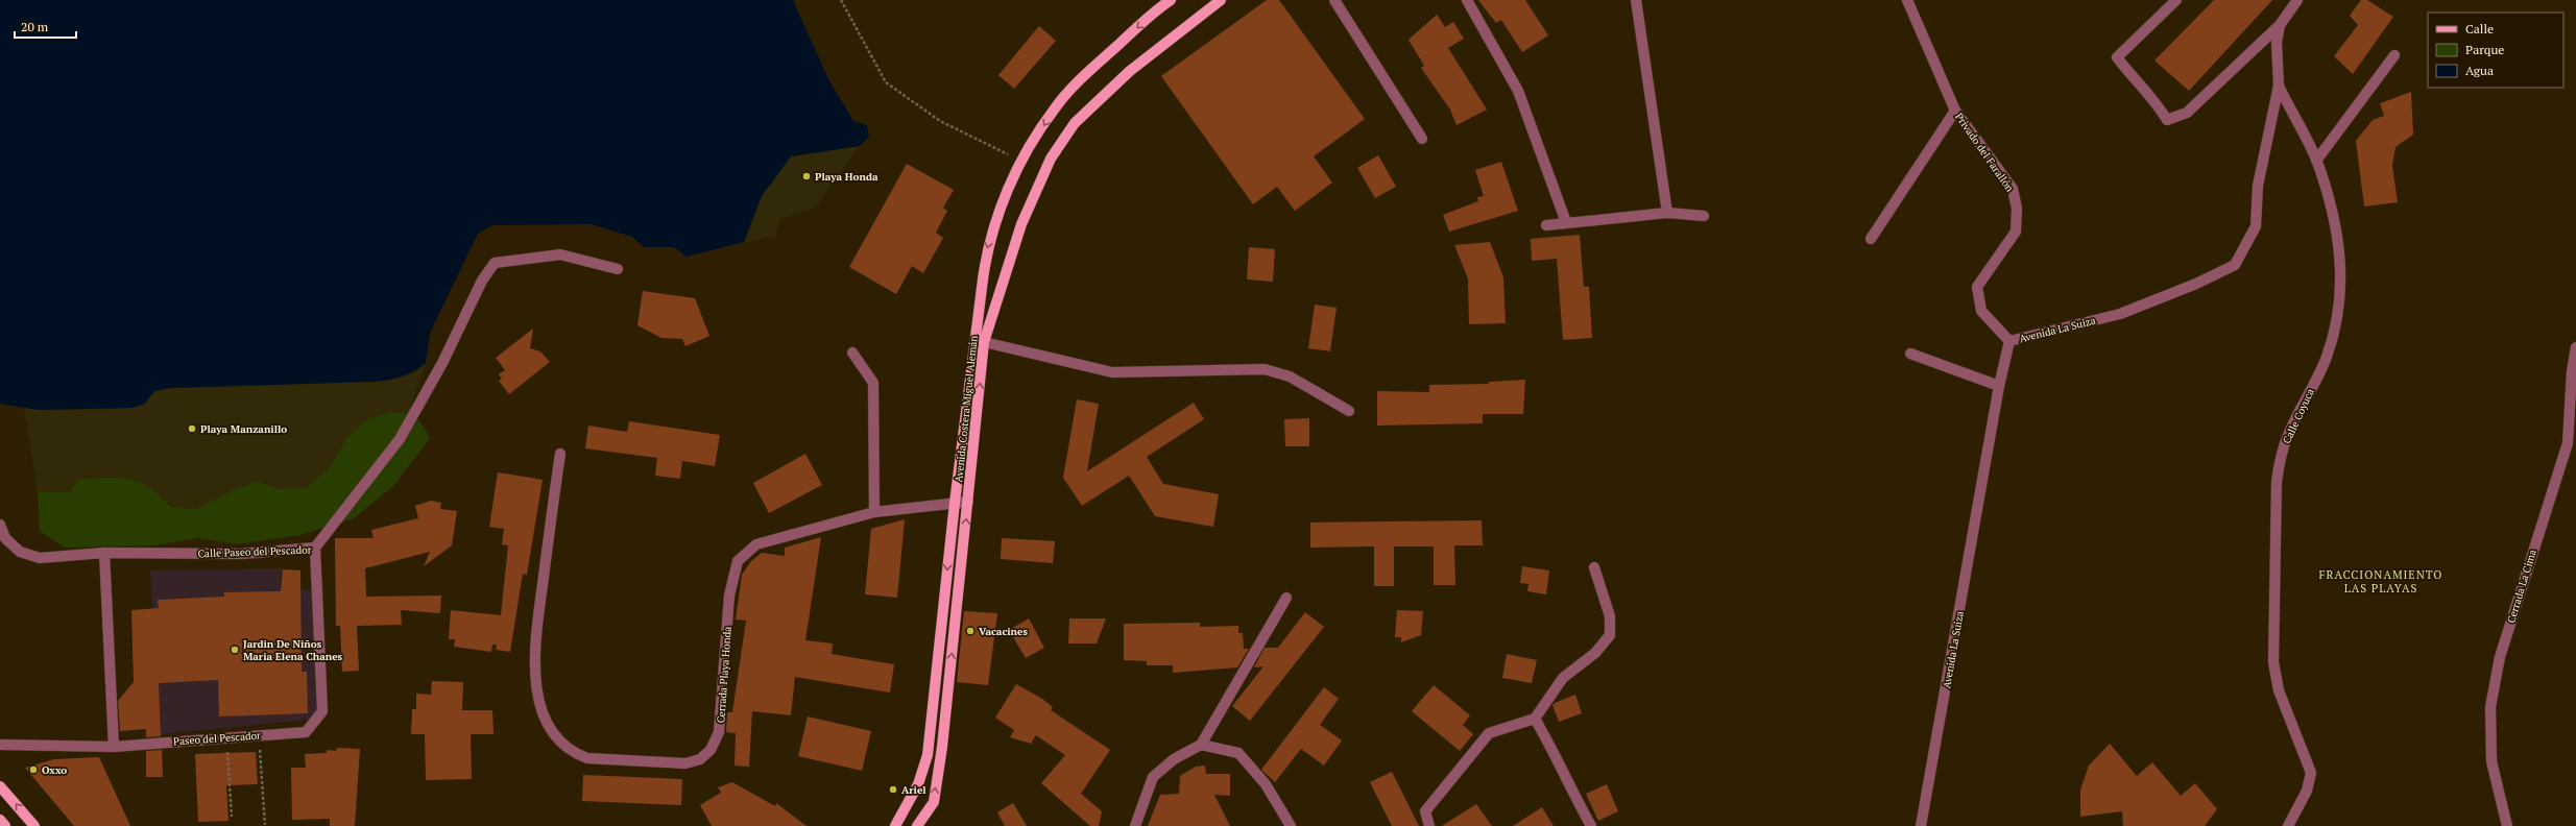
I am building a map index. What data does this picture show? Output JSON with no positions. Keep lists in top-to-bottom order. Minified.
{"streets":{"main road":["Avenida Costera Miguel Alemán"],"street":["Privado del Farallón","Avenida La Suiza","Calle Coyuca","Calle Paseo del Pescador","Cerrada La Cima","Cerrada Playa Honda","Paseo del Pescador"]},"crossings":[["Privado del Farallón","Avenida La Suiza"],["Avenida La Suiza","Calle Coyuca"],["Avenida Costera Miguel Alemán","Cerrada Playa Honda"],["Calle Paseo del Pescador","Paseo del Pescador"]],"districts":["FRACCIONAMIENTO LAS PLAYAS"],"places":["Playa Honda","Playa Manzanillo","Vacacines","Jardin De Niños Maria Elena Chanes","Oxxo","Ariel"],"legend":["Calle","Parque","Agua"],"scale_bar":"20 m"}
